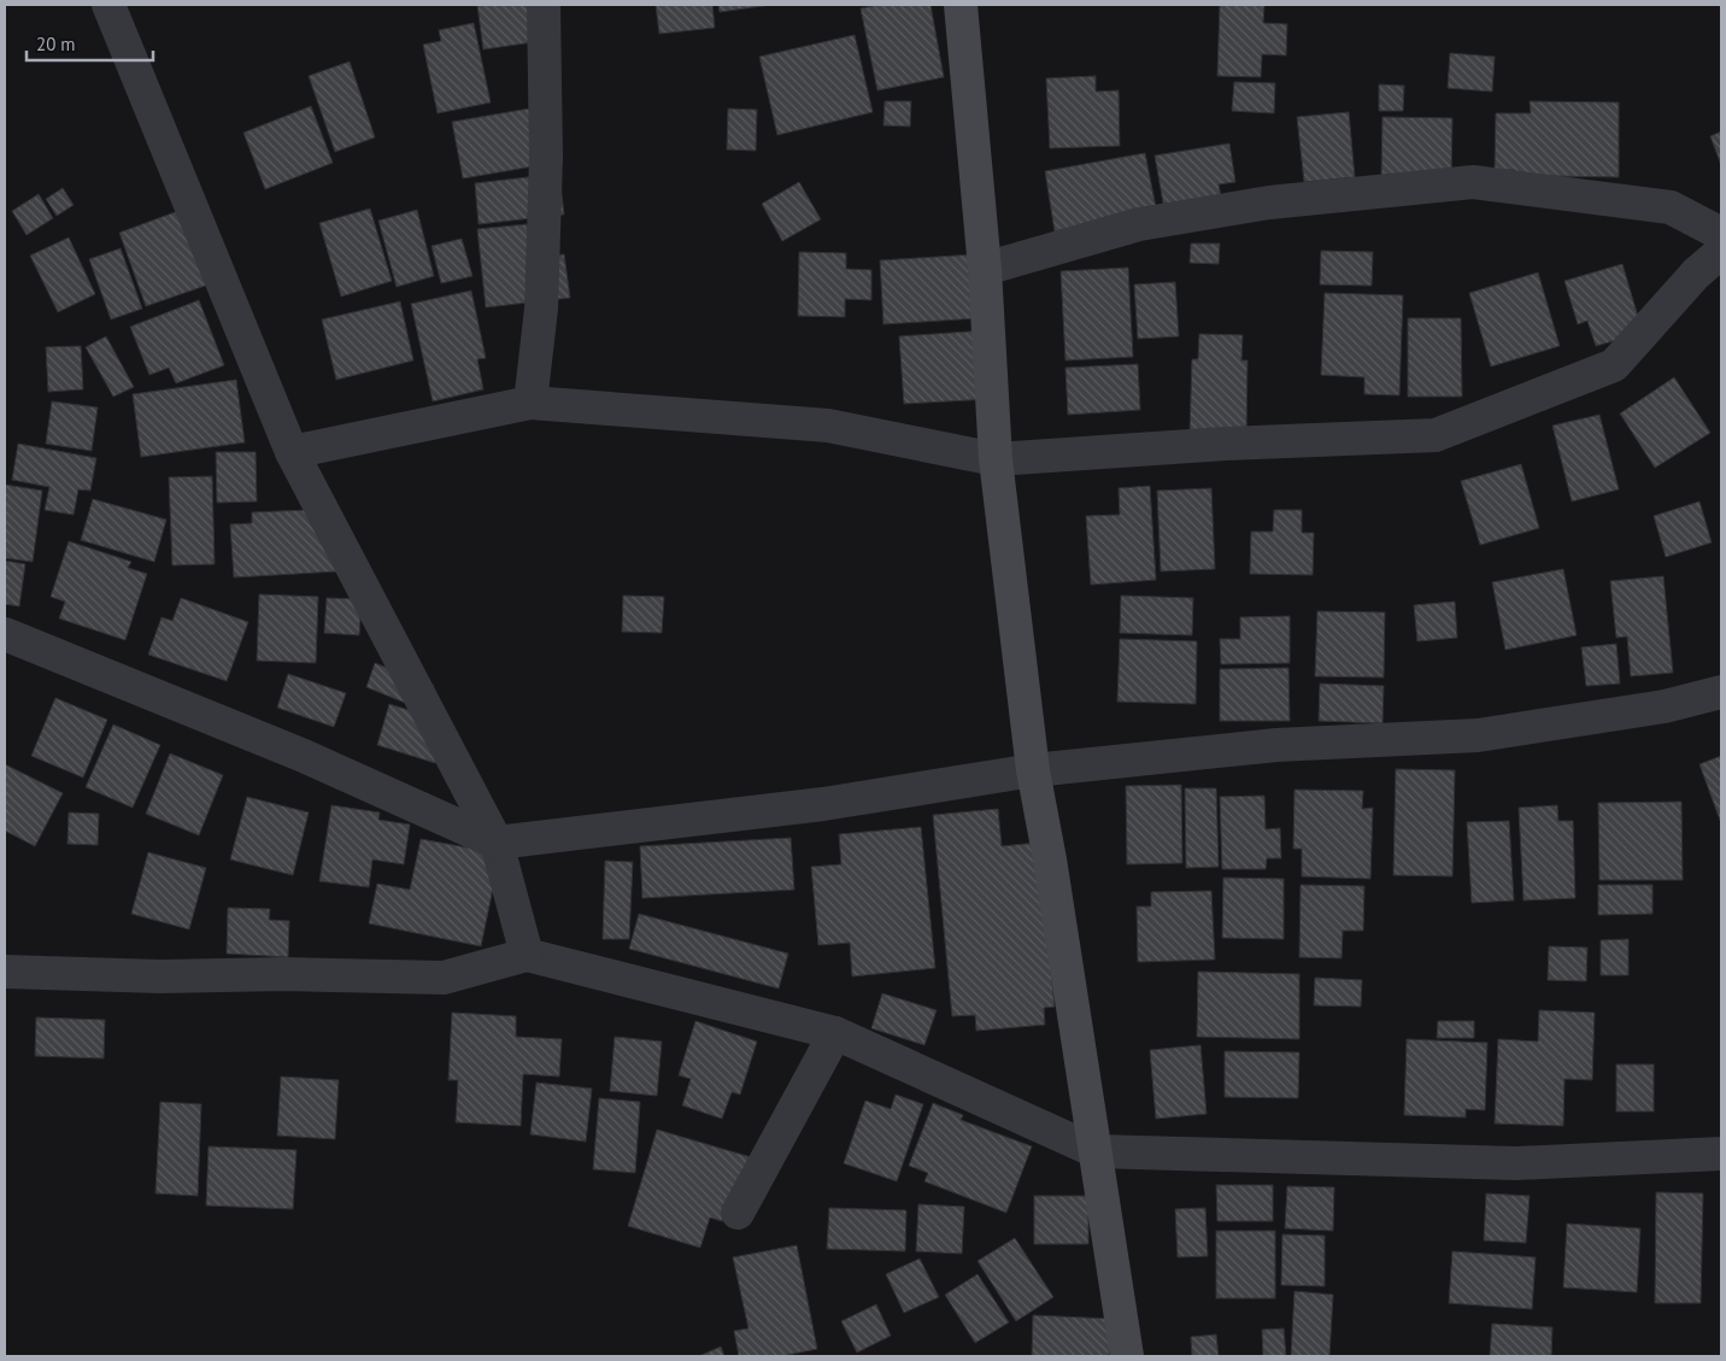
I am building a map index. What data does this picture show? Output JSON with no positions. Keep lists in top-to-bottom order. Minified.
{"scale_bar":"20 m"}
